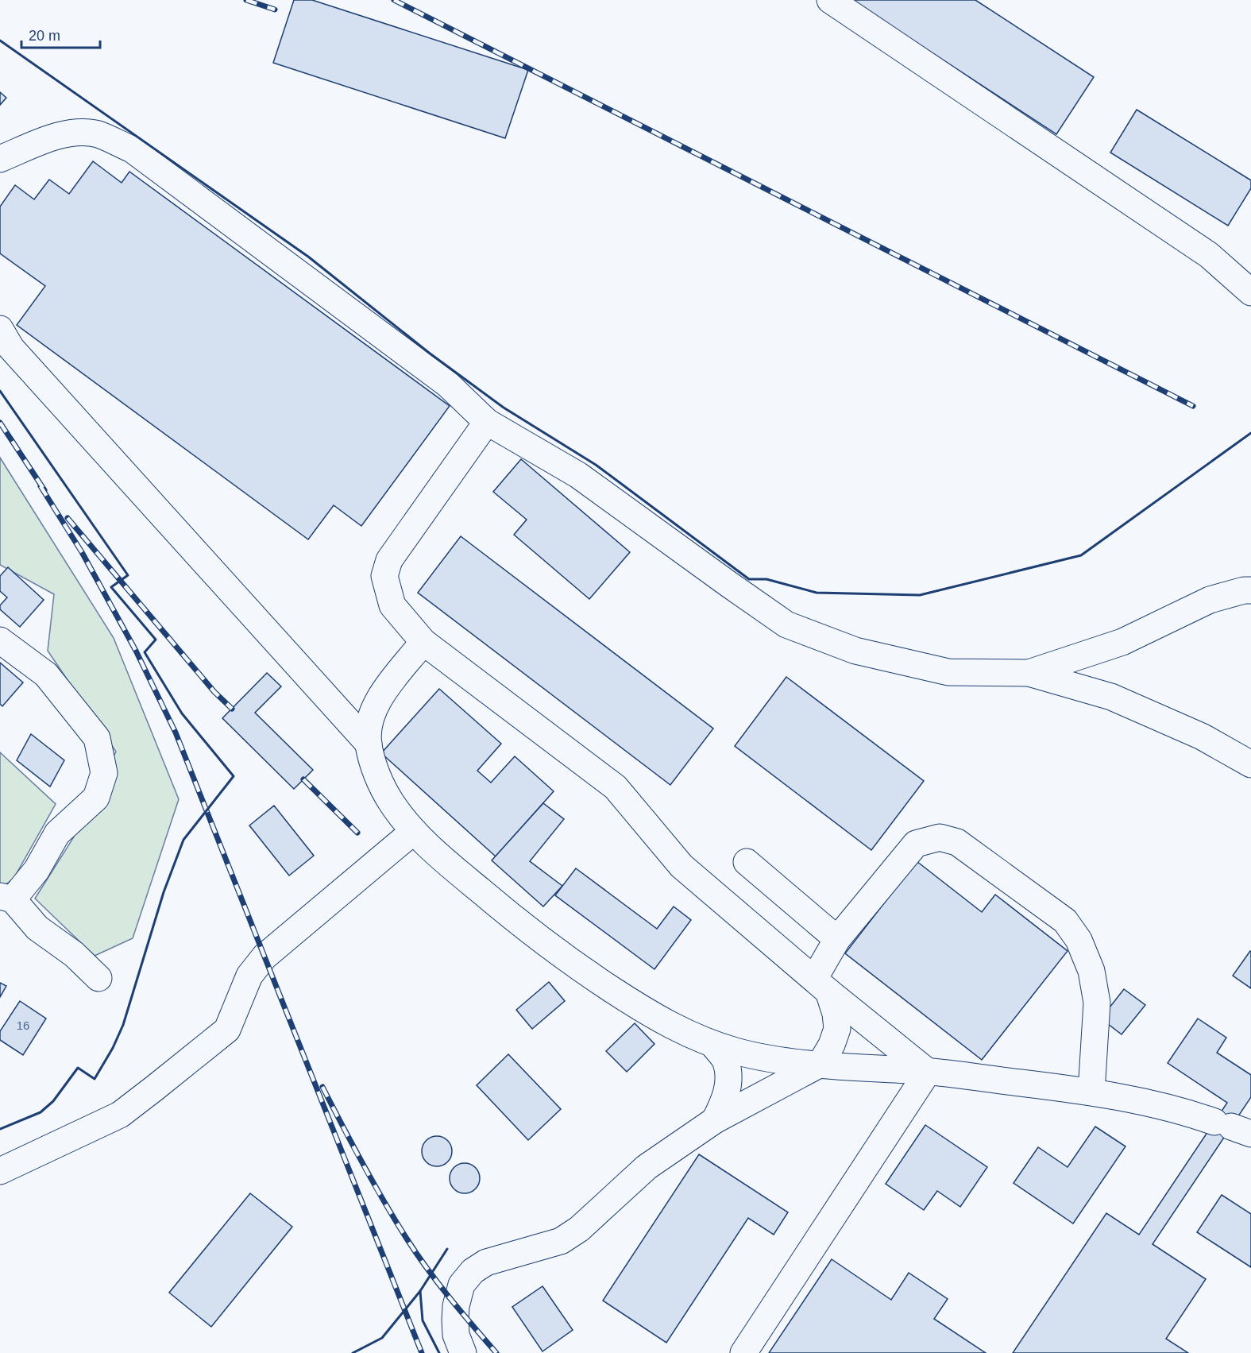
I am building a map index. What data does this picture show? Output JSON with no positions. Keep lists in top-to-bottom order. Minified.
{"house_numbers":["16"],"scale_bar":"20 m"}
